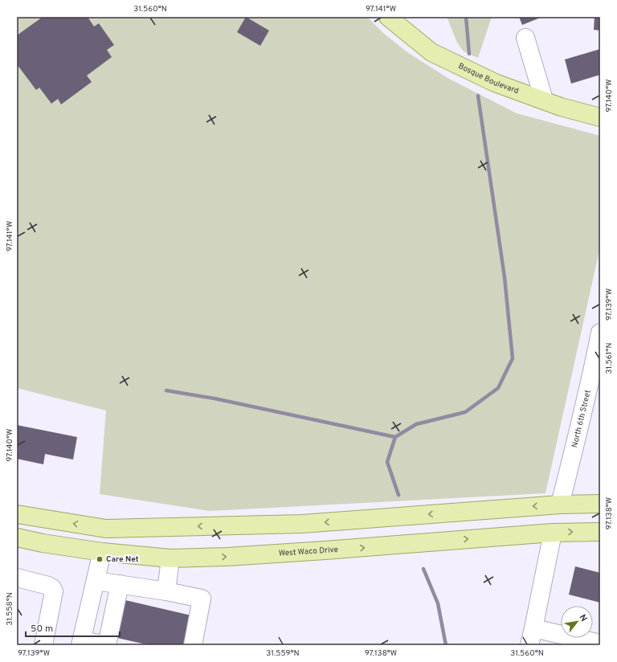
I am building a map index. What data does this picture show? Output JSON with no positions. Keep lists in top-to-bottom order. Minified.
{"streets":{"main road":["Bosque Boulevard","West Waco Drive"],"street":["North 6th Street"]},"places":["Care Net"],"scale_bar":"50 m","north":"top right","coordinates":["31.560°N","97.141°W","97.140°W","97.139°W","31.561°N","97.138°W","31.558°N","31.559°N"]}
